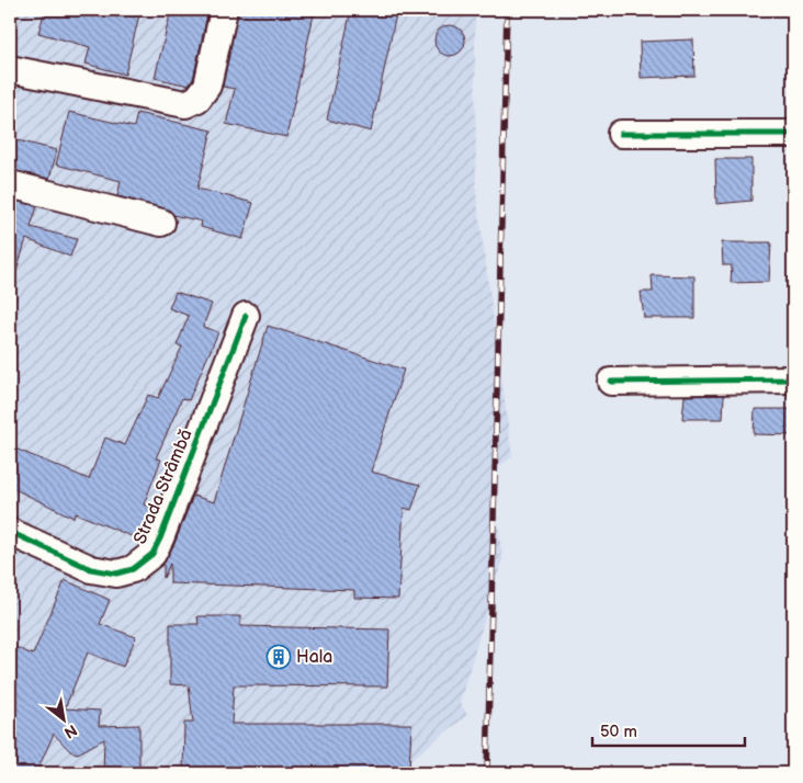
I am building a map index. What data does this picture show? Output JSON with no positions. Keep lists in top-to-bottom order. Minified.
{"streets":{"street":["Strada Strâmbă"]},"places":{"building":["Hala"]},"scale_bar":"50 m","north":"bottom right"}
